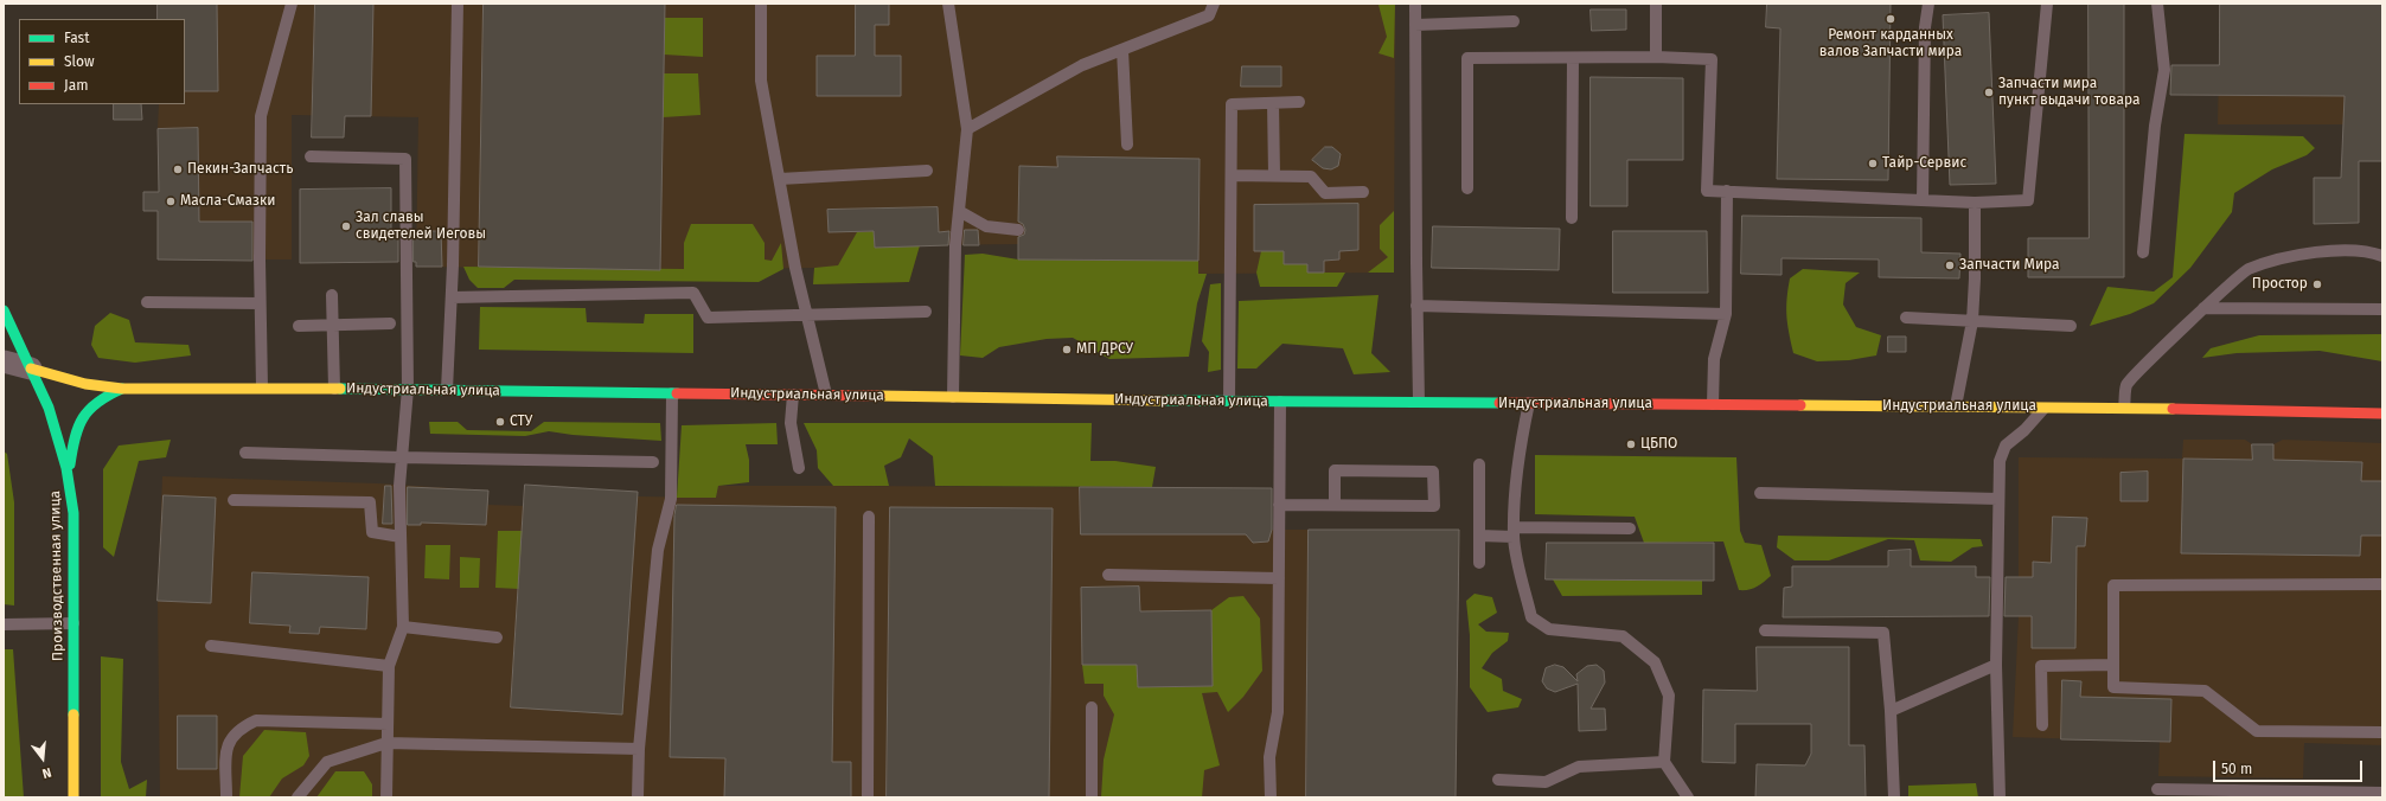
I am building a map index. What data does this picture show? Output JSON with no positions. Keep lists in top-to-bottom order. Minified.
{"streets":{"main road":["Индустриальная улица","Производственная улица"]},"crossings":[["Индустриальная улица","Производственная улица"]],"places":["Ремонт карданных валов Запчасти мира","Запчасти мира пункт выдачи товара","Тайр-Сервис","Пекин-Запчасть","Масла-Смазки","Зал славы свидетелей Иеговы","Запчасти Мира","Простор","МП ДРСУ","СТУ","ЦБПО"],"legend":["Fast","Slow","Jam"],"scale_bar":"50 m","north":"bottom"}
